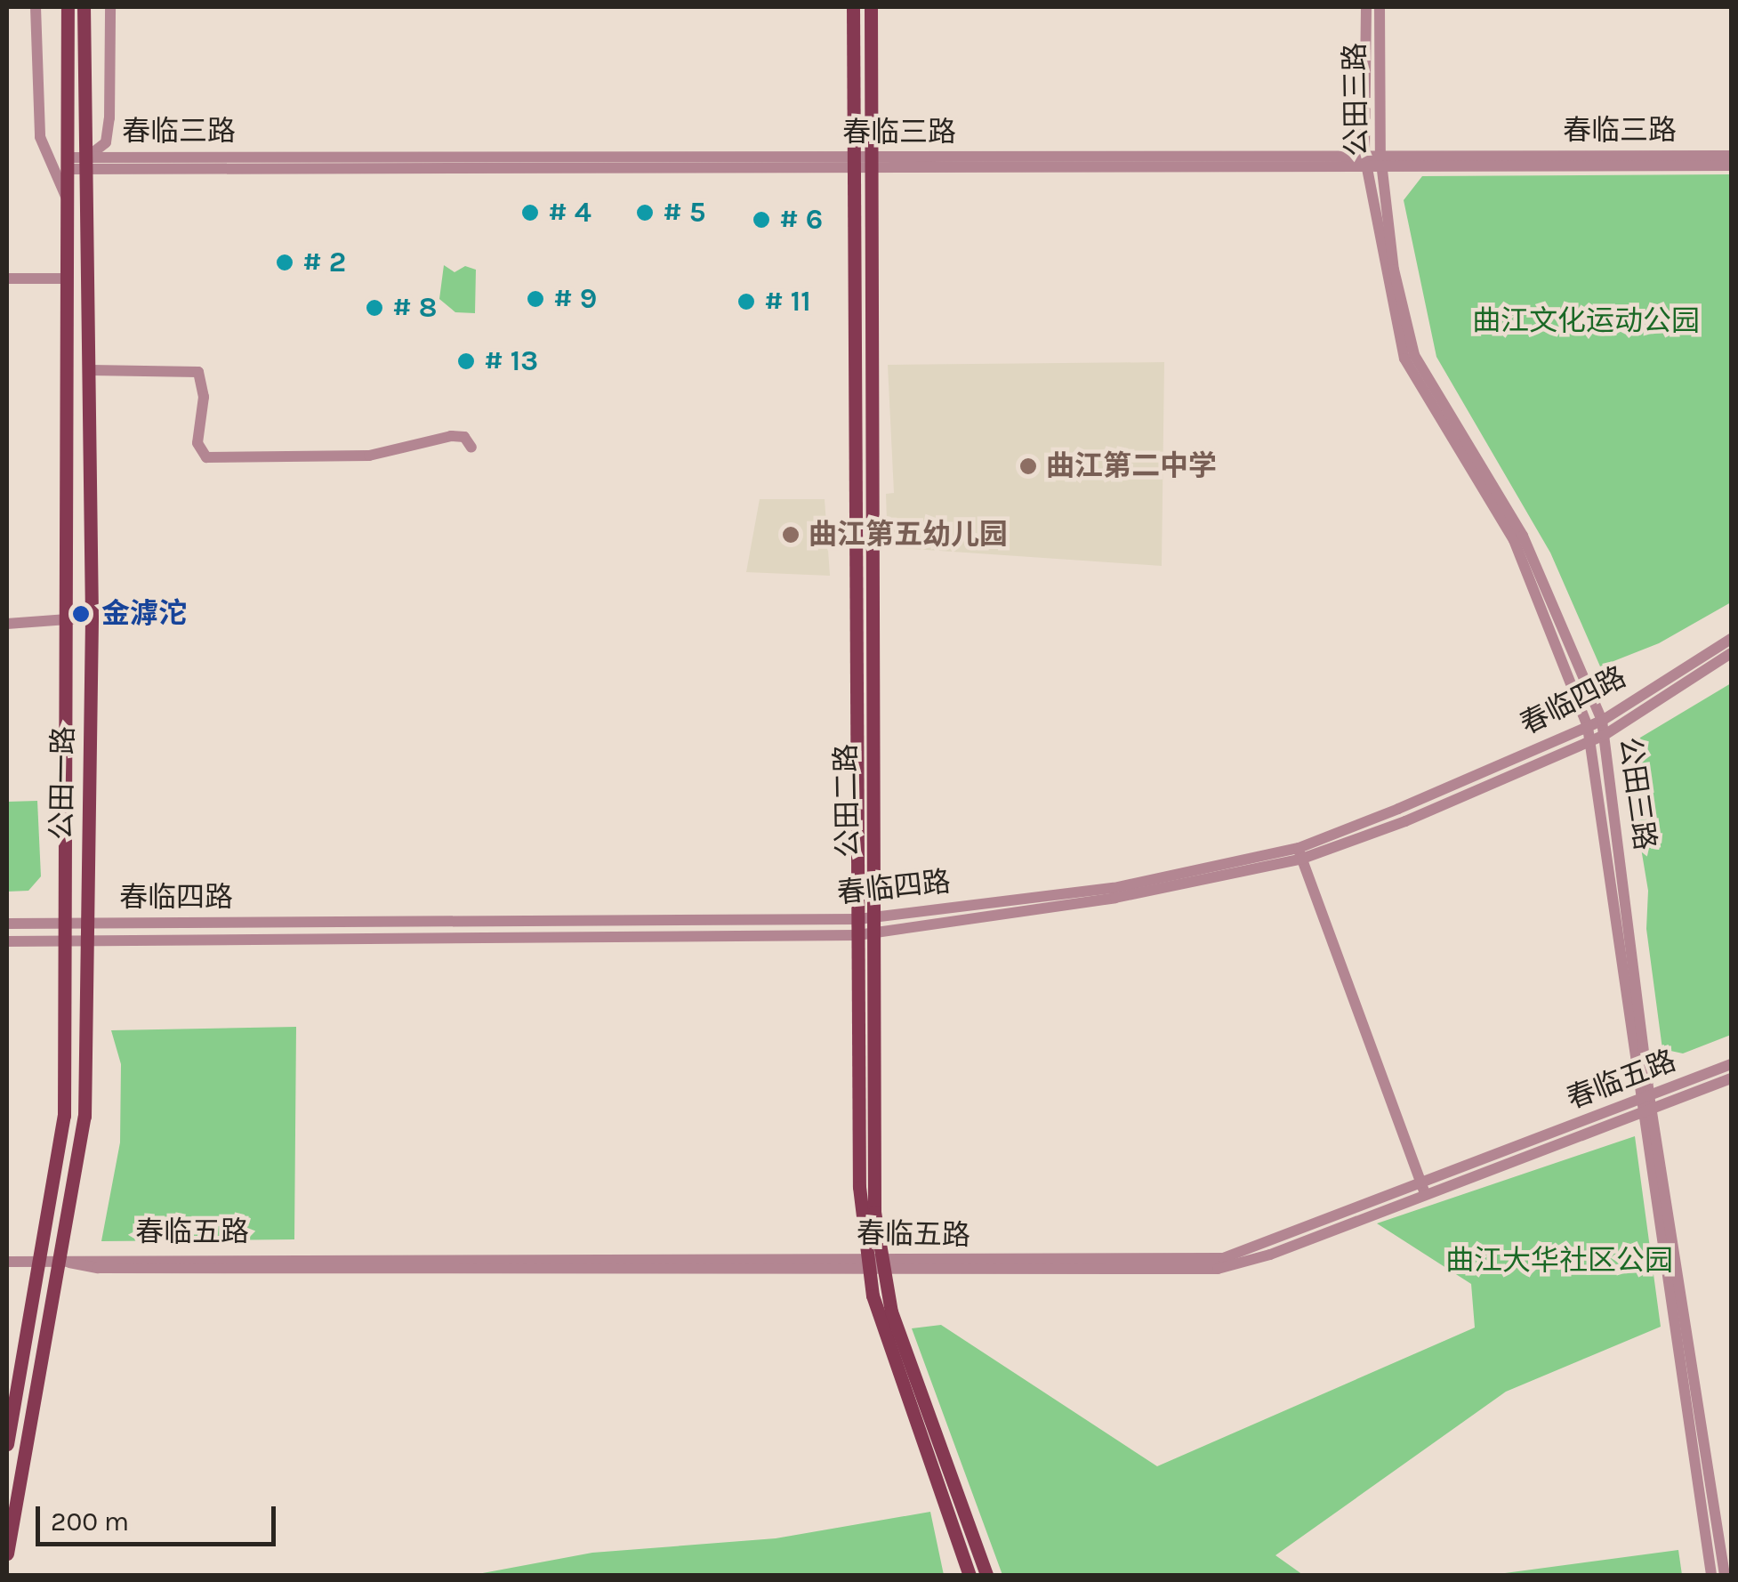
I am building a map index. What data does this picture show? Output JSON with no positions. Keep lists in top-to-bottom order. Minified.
{"streets":{"main road":["公田一路","公田二路"],"street":["公田三路","春临三路","春临四路","春临五路"]},"crossings":[["公田三路","春临三路"],["公田三路","春临四路"],["公田三路","春临五路"],["春临三路","公田一路"],["春临三路","公田二路"],["春临四路","公田一路"],["春临四路","公田二路"],["公田一路","春临五路"],["公田二路","春临五路"]],"parks":["曲江文化运动公园","曲江大华社区公园"],"places":["# 4","# 5","# 6","# 2","# 9","# 11","# 8","# 13","曲江第二中学","曲江第五幼儿园","金滹沱"],"scale_bar":"200 m"}
